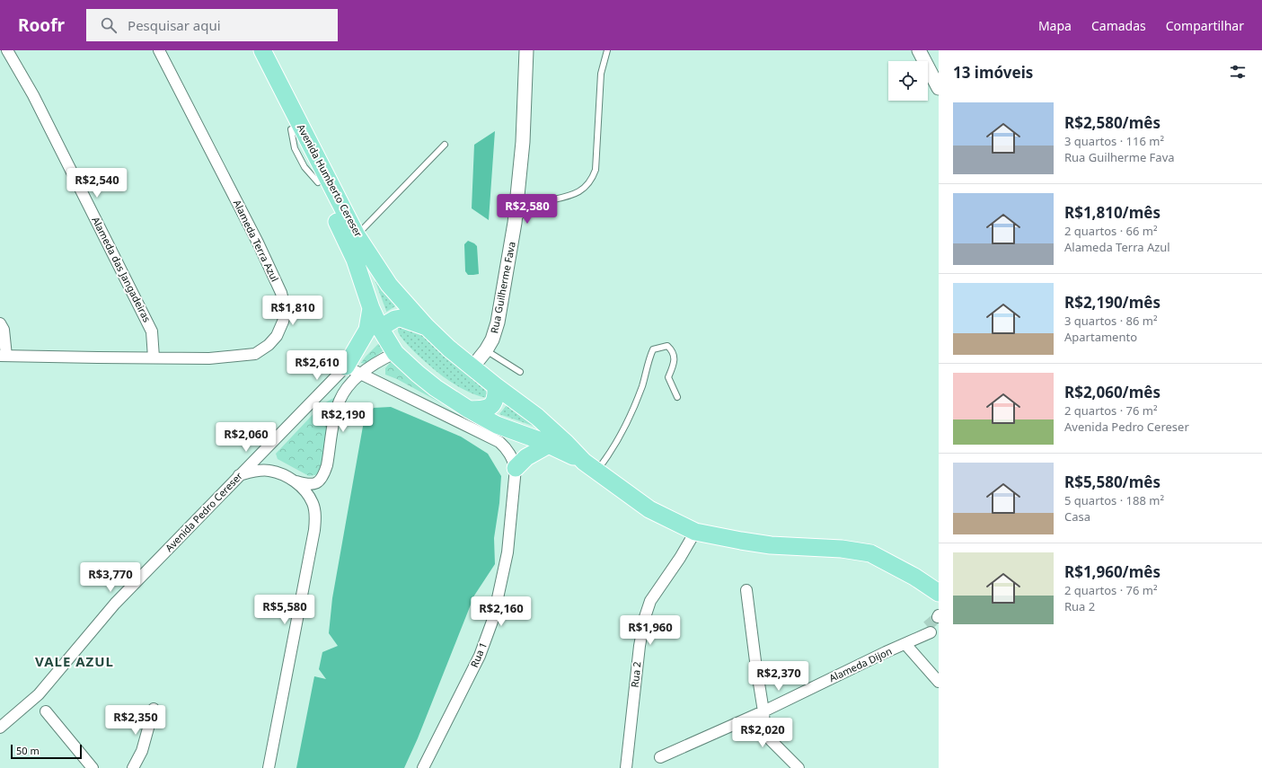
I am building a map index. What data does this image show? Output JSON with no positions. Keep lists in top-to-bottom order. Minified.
{"streets":{"main road":["Avenida Humberto Cereser"],"street":["Alameda Terra Azul","Alameda das Jangadeiras","Rua Guilherme Fava","Avenida Pedro Cereser","Rua 1","Alameda Dijon","Rua 2"]},"crossings":[["Avenida Humberto Cereser","Rua Guilherme Fava"],["Avenida Humberto Cereser","Avenida Pedro Cereser"],["Avenida Humberto Cereser","Rua 2"],["Alameda Terra Azul","Alameda das Jangadeiras"]],"districts":["VALE AZUL"],"scale_bar":"50 m","page":{"header":"Roofr","search":"Pesquisar aqui","nav":["Mapa","Camadas","Compartilhar"],"heading":"13 imóveis","list":[{"name":"R$2,580/mês","note":"3 quartos · 116 m² · Rua Guilherme Fava"},{"name":"R$1,810/mês","note":"2 quartos · 66 m² · Alameda Terra Azul"},{"name":"R$2,190/mês","note":"3 quartos · 86 m² · Apartamento"},{"name":"R$2,060/mês","note":"2 quartos · 76 m² · Avenida Pedro Cereser"},{"name":"R$5,580/mês","note":"5 quartos · 188 m² · Casa"},{"name":"R$1,960/mês","note":"2 quartos · 76 m² · Rua 2"}],"price":["R$2,540","R$2,580","R$1,810","R$2,610","R$2,190","R$2,060","R$3,770","R$5,580","R$2,160","R$1,960","R$2,370","R$2,350","R$2,020"],"scale":"50 m"}}
